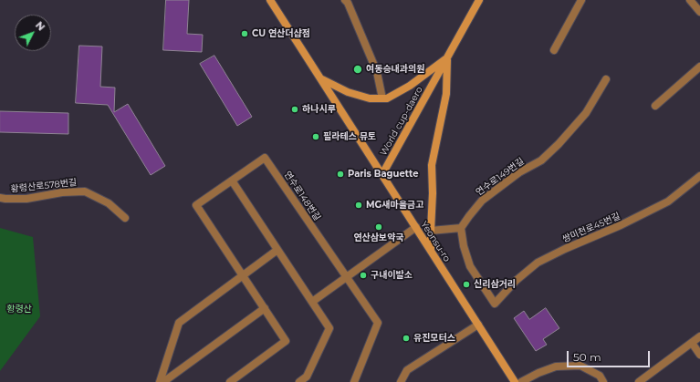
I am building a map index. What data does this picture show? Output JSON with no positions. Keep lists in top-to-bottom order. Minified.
{"streets":{"main road":["World cup-daero","Yeonsu-ro"],"street":["연수로149번길","황령산로578번길","연수로148번길","쌍미천로45번길"]},"crossings":[["World cup-daero","Yeonsu-ro"],["연수로149번길","쌍미천로45번길"]],"parks":["황령산"],"places":["CU 연산더샵점","여동승내과의원","하나시루","필라테스 뮤토","Paris Baguette","MG새마을금고","연산삼보약국","구내이발소","신리삼거리","유진모터스"],"scale_bar":"50 m","north":"top right"}
